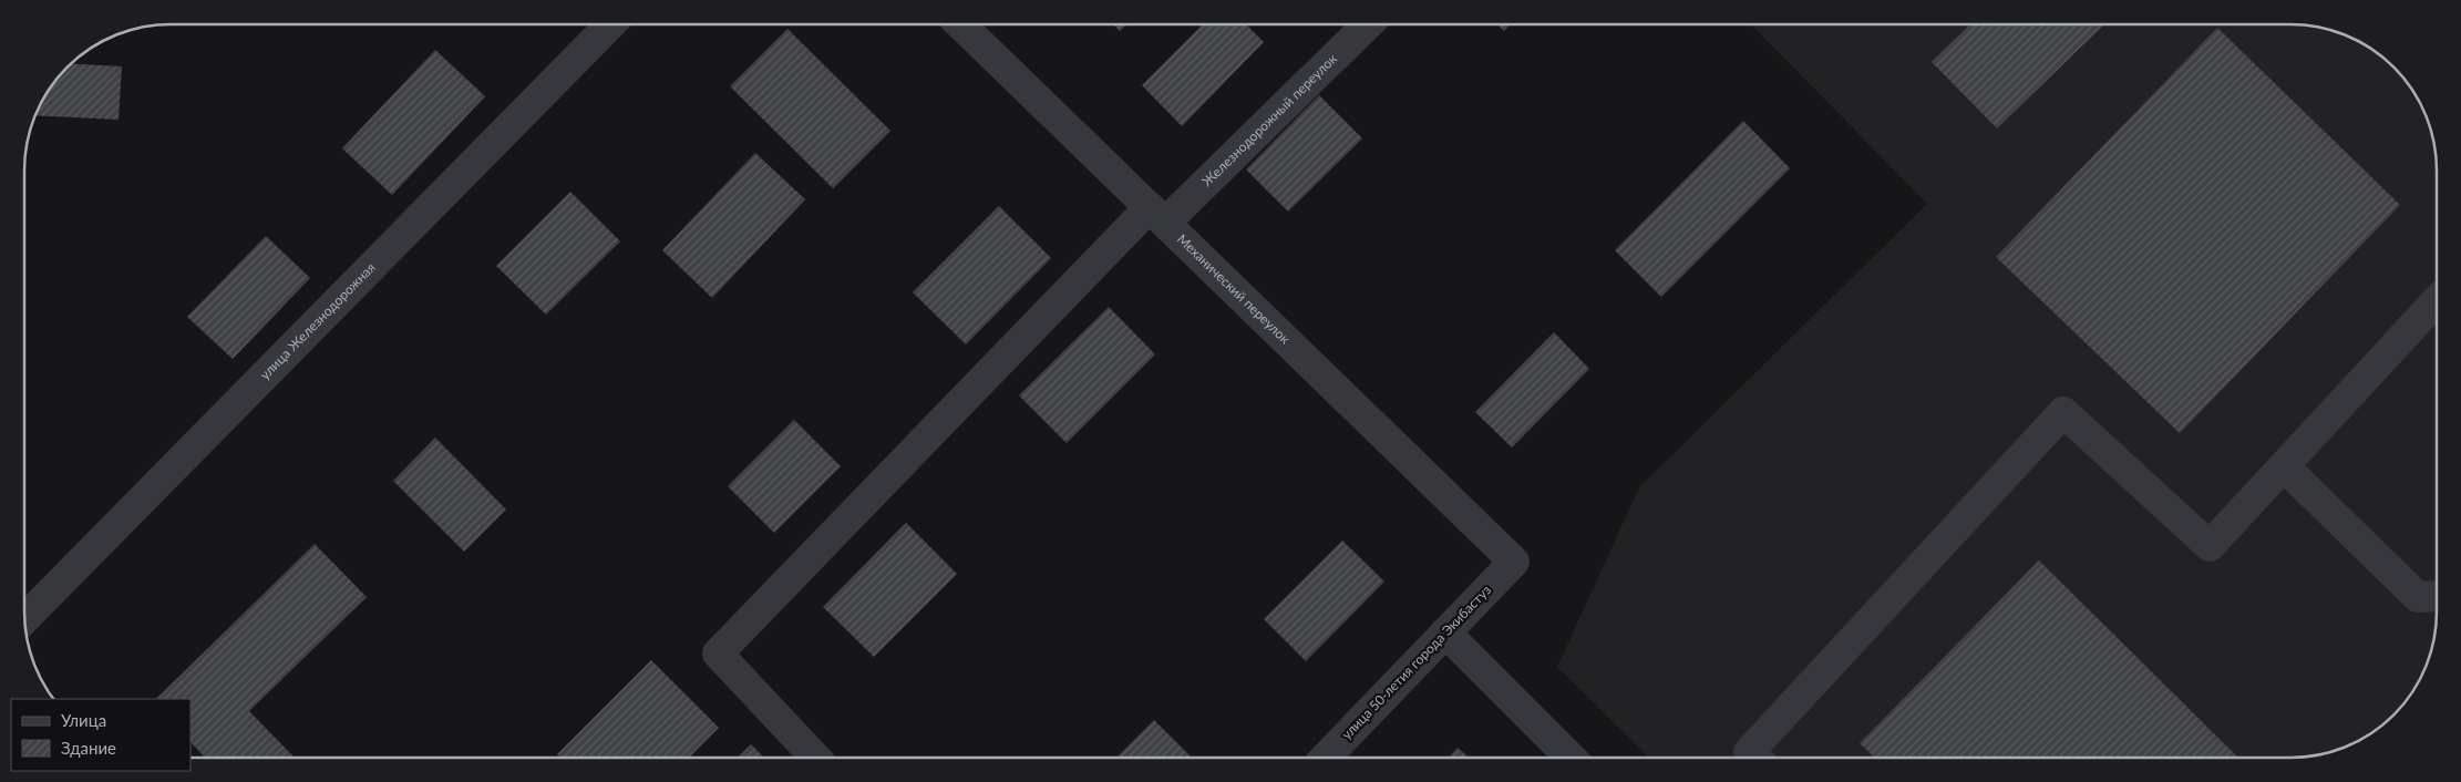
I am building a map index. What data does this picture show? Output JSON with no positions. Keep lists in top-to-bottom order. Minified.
{"streets":{"street":["Железнодорожный переулок","Механический переулок","улица Железнодорожная","улица 50-летия города Экибастуз"]},"crossings":[["Железнодорожный переулок","Механический переулок"],["Механический переулок","улица 50-летия города Экибастуз"]],"legend":["Улица","Здание"]}
